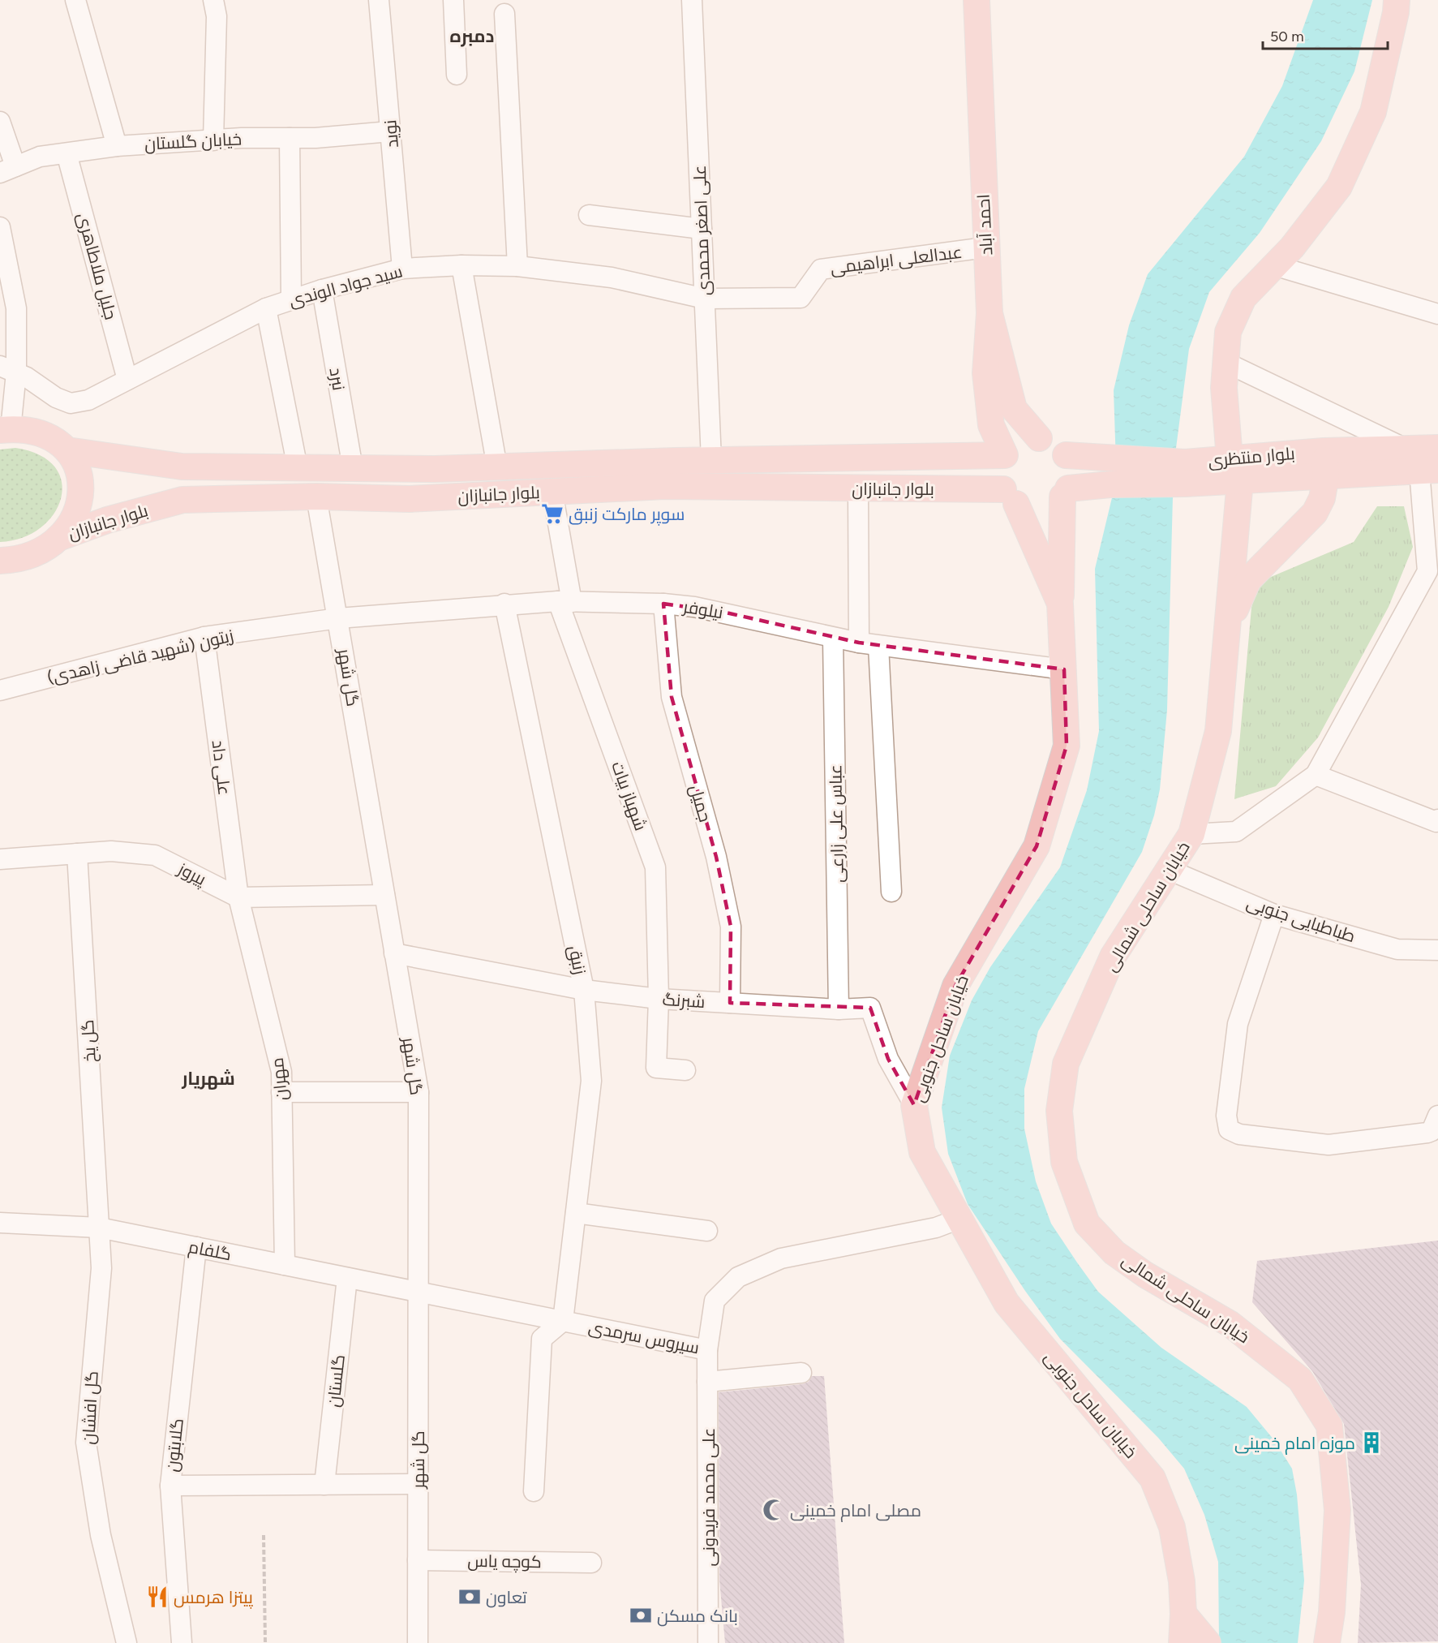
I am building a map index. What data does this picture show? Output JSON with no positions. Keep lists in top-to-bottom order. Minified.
{"streets":{"main road":["احمد آباد","بلوار منتظری","بلوار جانبازان","خیابان ساحلی شمالی","خیابان ساحل جنوبی"],"street":["نوید","خیابان گلستان","علی اصغر محمدی","عبدالعلی ابراهیمی","جلیل ملاطاهری","سید جواد الوندی","نبرد","نیلوفر","زیتون (شهید قاضی زاهدی)","گل شهر","علی داد","شهباز بیات","جمیل","عباس علی زارعی","پیروز","طباطبایی جنوبی","زنبق","شبرنگ","گل یخ","مهران","گلفام","سیروس سرمدی","گلستان","گل افشان","گلابتون","علی محمد فریدونی","کوچه یاس"]},"crossings":[["نوید","خیابان گلستان"],["نوید","سید جواد الوندی"],["خیابان گلستان","جلیل ملاطاهری"],["احمد آباد","عبدالعلی ابراهیمی"],["احمد آباد","بلوار منتظری"],["احمد آباد","بلوار جانبازان"],["احمد آباد","خیابان ساحل جنوبی"],["علی اصغر محمدی","عبدالعلی ابراهیمی"],["علی اصغر محمدی","سید جواد الوندی"],["علی اصغر محمدی","بلوار جانبازان"],["عبدالعلی ابراهیمی","سید جواد الوندی"],["جلیل ملاطاهری","سید جواد الوندی"],["سید جواد الوندی","نبرد"],["نبرد","بلوار جانبازان"],["بلوار منتظری","بلوار جانبازان"],["بلوار منتظری","خیابان ساحلی شمالی"],["بلوار منتظری","خیابان ساحل جنوبی"],["بلوار جانبازان","گل شهر"],["بلوار جانبازان","شهباز بیات"],["بلوار جانبازان","خیابان ساحل جنوبی"],["نیلوفر","زیتون (شهید قاضی زاهدی)"],["نیلوفر","گل شهر"],["نیلوفر","شهباز بیات"],["نیلوفر","جمیل"],["نیلوفر","عباس علی زارعی"],["نیلوفر","زنبق"],["نیلوفر","خیابان ساحل جنوبی"],["زیتون (شهید قاضی زاهدی)","گل شهر"],["زیتون (شهید قاضی زاهدی)","علی داد"],["گل شهر","پیروز"],["گل شهر","شبرنگ"],["گل شهر","گلفام"],["گل شهر","سیروس سرمدی"],["گل شهر","کوچه یاس"],["علی داد","پیروز"],["علی داد","مهران"],["شهباز بیات","شبرنگ"],["جمیل","شبرنگ"],["عباس علی زارعی","شبرنگ"],["پیروز","گل یخ"],["پیروز","مهران"],["خیابان ساحلی شمالی","طباطبایی جنوبی"],["زنبق","شبرنگ"],["زنبق","سیروس سرمدی"],["شبرنگ","خیابان ساحل جنوبی"],["خیابان ساحل جنوبی","سیروس سرمدی"],["گل یخ","گلفام"],["گل یخ","گل افشان"],["مهران","گلفام"],["گلفام","سیروس سرمدی"],["گلفام","گلستان"],["گلفام","گل افشان"],["گلفام","گلابتون"],["سیروس سرمدی","علی محمد فریدونی"]],"districts":["دمبره","شهریار"],"places":{"supermarket":["سوپر مارکت زنبق"],"building":["موزه امام خمینی"],"mosque":["مصلی امام خمینی"],"restaurant":["پیتزا هرمس"],"bank":["تعاون","بانک مسکن"]},"scale_bar":"50 m"}
